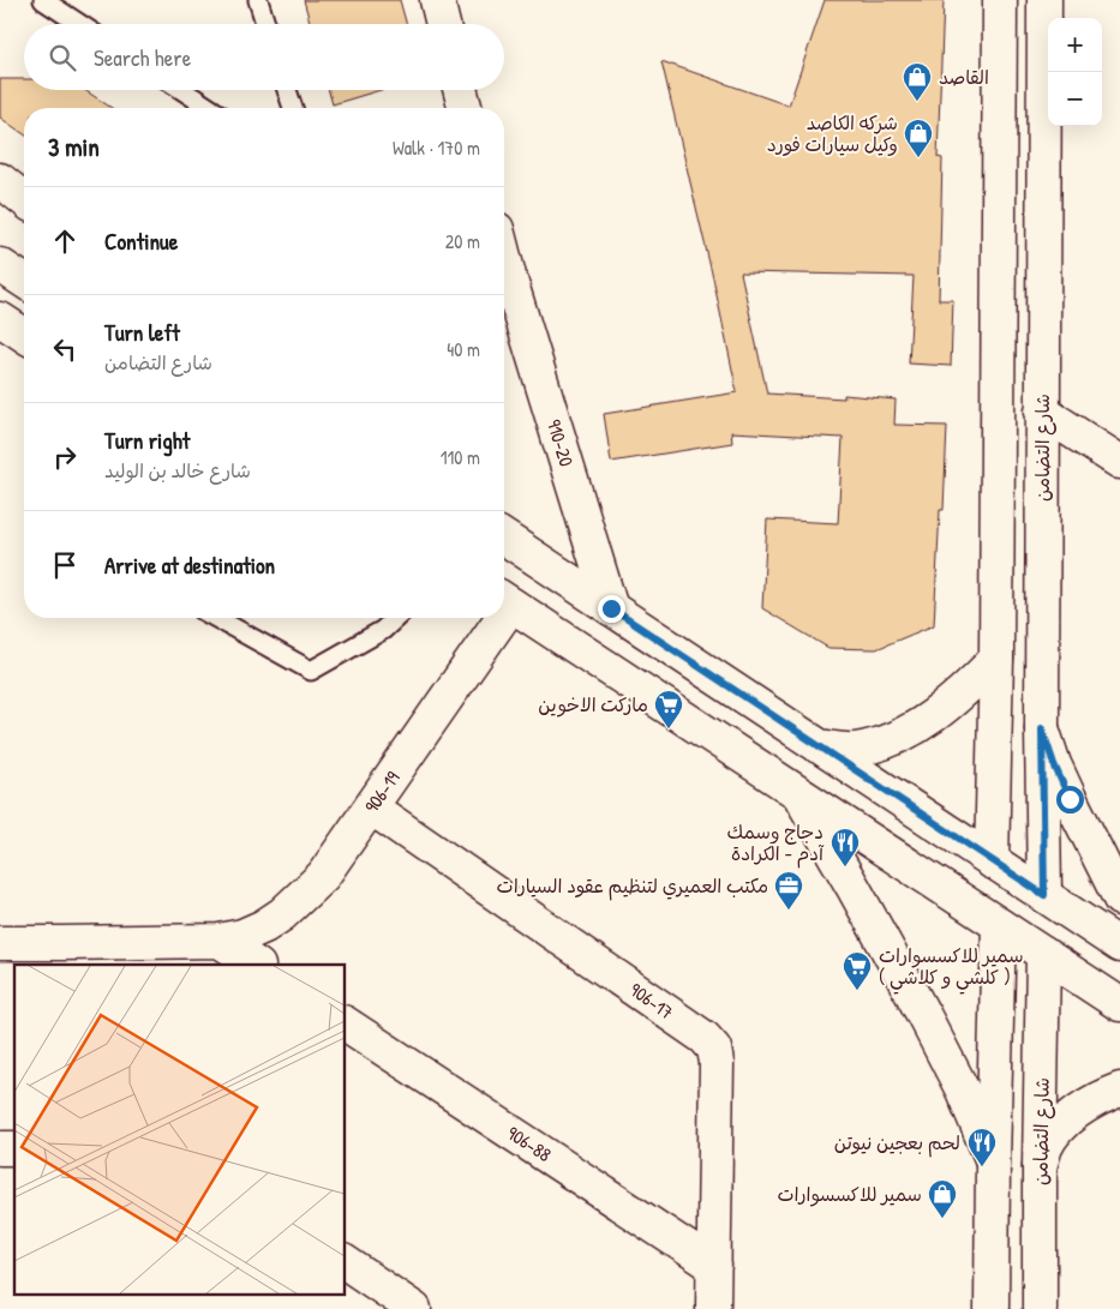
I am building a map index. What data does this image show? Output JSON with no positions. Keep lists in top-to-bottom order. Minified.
{"streets":{"street":["910-20","شارع التضامن","906-19","906-17","906-88"]},"crossings":[["906-19","906-17"],["906-17","906-88"]],"places":{"shop":["القاصد","شركه الكاصد وكيل سيارات فورد","سمير للاكسسوارات"],"supermarket":["ماركت الاخوين","سمير للاكسسوارات ( كلشي و كلاشي )"],"restaurant":["دجاج وسمك آدم - الكرادة","لحم بعجين نيوتن"],"office":["مكتب العميري لتنظيم عقود السيارات"]},"page":{"map_buttons":["+","−"],"search":"Search here","heading":["3 min","Walk · 170 m"],"list":[["Continue","20 m"],["Turn left","شارع التضامن","40 m"],["Turn right","شارع خالد بن الوليد","110 m"],"Arrive at destination"]}}
